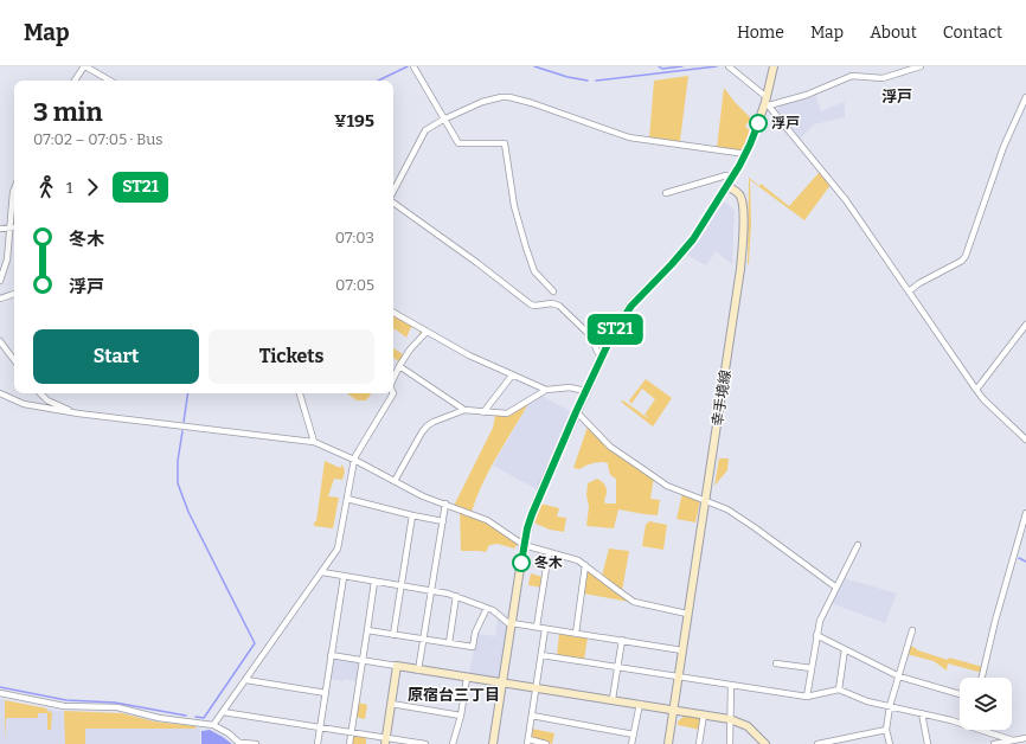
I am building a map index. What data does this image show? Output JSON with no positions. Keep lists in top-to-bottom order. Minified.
{"streets":{"street":["幸手境線"]},"districts":["浮戸","原宿台三丁目"],"places":["浮戸","冬木"],"lines":["bus line ST21"],"page":{"header":"Map","nav":["Home","Map","About","Contact"],"on_map":"ST21","heading":["3 min","07:02 – 07:05 · Bus","¥195"],"legs":["1","ST21"],"list":[{"name":"冬木","value":"07:03"},{"name":"浮戸","value":"07:05"}],"buttons":["Start","Tickets"]}}
